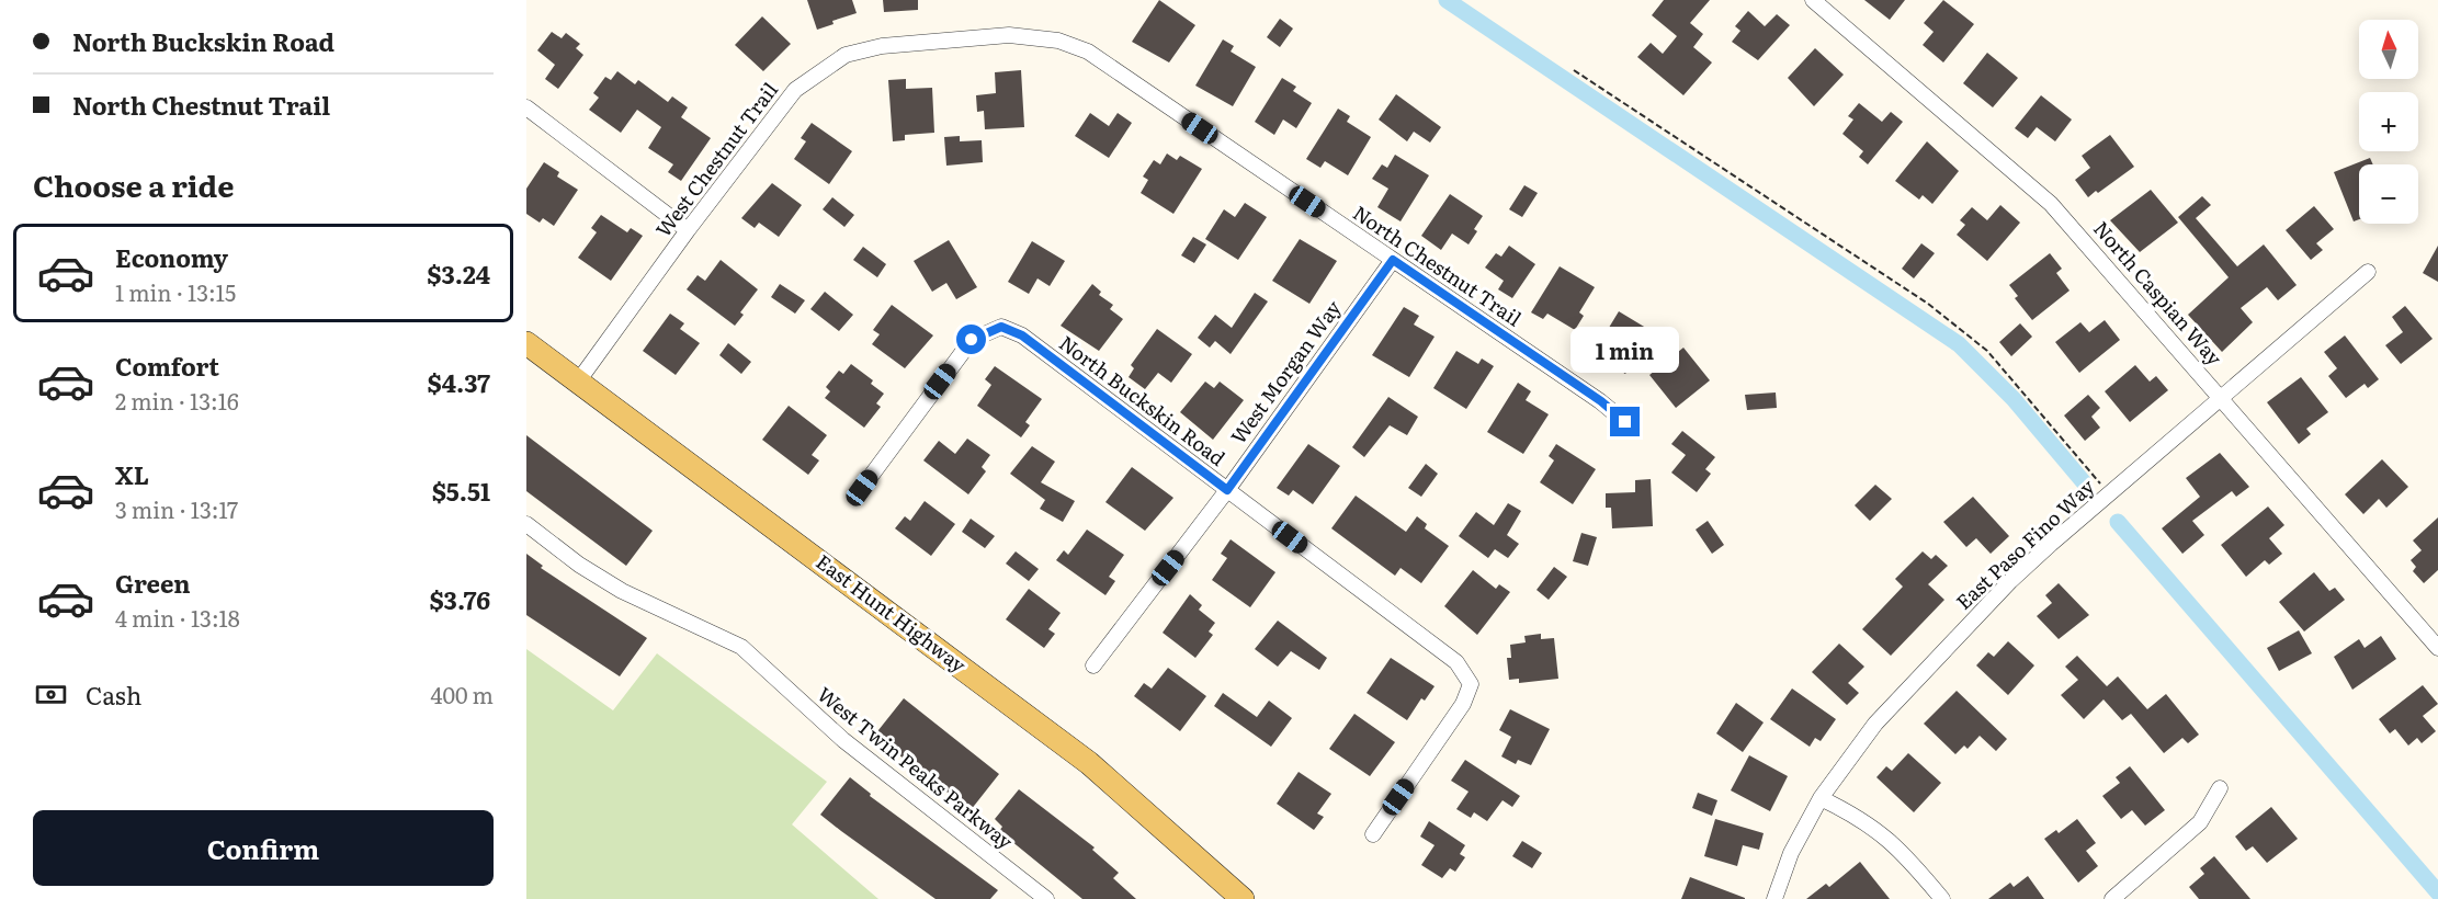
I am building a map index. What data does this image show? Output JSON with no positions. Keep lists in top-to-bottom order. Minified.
{"streets":{"main road":["East Hunt Highway"],"street":["West Chestnut Trail","North Chestnut Trail","North Caspian Way","West Morgan Way","North Buckskin Road","East Paso Fino Way","West Twin Peaks Parkway"]},"crossings":[["West Chestnut Trail","North Chestnut Trail"],["West Chestnut Trail","East Hunt Highway"],["North Chestnut Trail","West Morgan Way"],["North Caspian Way","East Paso Fino Way"],["West Morgan Way","North Buckskin Road"]],"north":"top","page":{"banner":["North Buckskin Road","North Chestnut Trail"],"map_buttons":["+","−"],"heading":"Choose a ride","list":[{"name":"Economy","note":"1 min · 13:15","value":"$3.24"},{"name":"Comfort","note":"2 min · 13:16","value":"$4.37"},{"name":"XL","note":"3 min · 13:17","value":"$5.51"},{"name":"Green","note":"4 min · 13:18","value":"$3.76"}],"bubble":"1 min","pay":["Cash","400 m"],"buttons":"Confirm"}}
